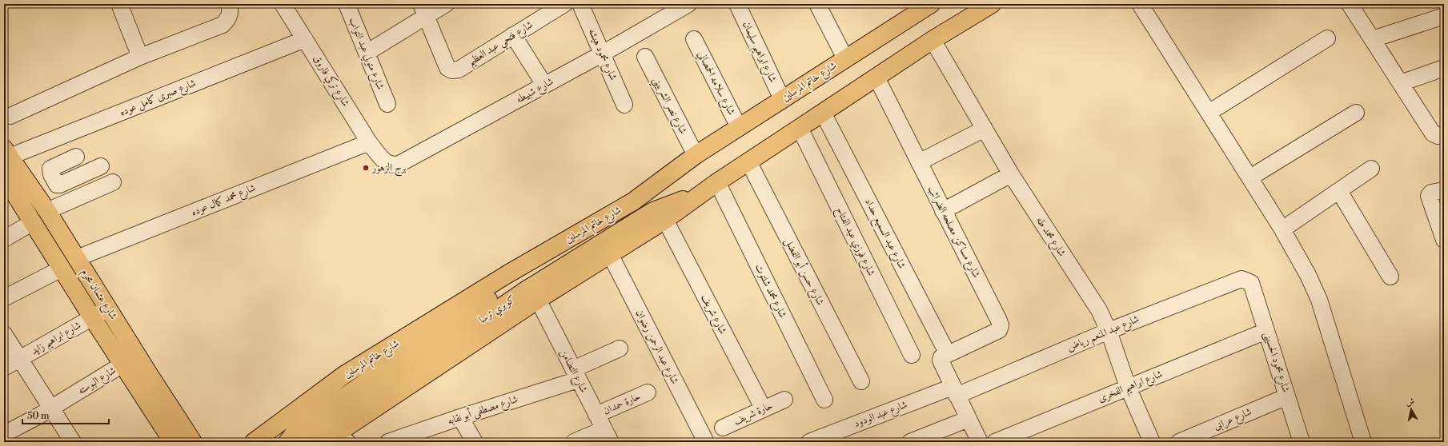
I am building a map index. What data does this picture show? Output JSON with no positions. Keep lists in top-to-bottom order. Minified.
{"streets":{"main road":["شارع خاتم المرسلين","شارع عثمان محرم","كوبري ترسا"],"street":["شارع فتحي عبد العظيم","شارع ابراهيم سليمان","شارع متولي عبد التواب","شارع محمود هيشه","شارع تركي فاروق","شارع سلامه الحمصاني","شارع شبيطه","شارع صبرى كامل عوده","شارع نصر الشربيني","شارع محمد كمال عوده","شارع مساكن مصلحه الضرائب","شارع عبد السميع حداد","شارع محمد طه","شارع فوزي عبد الفتاح","شارع حسن أبو الفضل","شارع محمد شلتوت","شارع شريف","شارع عبد المنعم رياض","شارع ابراهيم زايد","شارع عبد الرحمن رضوان","شارع محمود الحسينى","شارع التضامن","شارع البوسته","شارع ابراهيم الفخرى","حارة حمدان","شارع مصطفى أبو نقابه","حارة شريف","شارع عبد الودود","شارع عرابى"]},"crossings":[["شارع ابراهيم سليمان","شارع خاتم المرسلين"],["شارع محمود هيشه","شارع شبيطه"],["شارع تركي فاروق","شارع شبيطه"],["شارع تركي فاروق","شارع صبرى كامل عوده"],["شارع تركي فاروق","شارع محمد كمال عوده"],["شارع خاتم المرسلين","شارع سلامه الحمصاني"],["شارع خاتم المرسلين","شارع نصر الشربيني"],["شارع خاتم المرسلين","كوبري ترسا"],["شارع صبرى كامل عوده","شارع عثمان محرم"],["شارع محمد كمال عوده","شارع عثمان محرم"],["شارع مساكن مصلحه الضرائب","شارع عبد السميع حداد"],["شارع عبد السميع حداد","شارع عبد المنعم رياض"],["شارع عبد السميع حداد","شارع عبد الودود"],["شارع محمد طه","شارع عبد المنعم رياض"],["شارع محمد طه","شارع ابراهيم الفخرى"],["شارع عثمان محرم","شارع ابراهيم زايد"],["شارع عثمان محرم","شارع البوسته"],["شارع شريف","حارة شريف"],["شارع عبد المنعم رياض","شارع محمود الحسينى"],["شارع عبد المنعم رياض","شارع عبد الودود"],["شارع محمود الحسينى","شارع ابراهيم الفخرى"],["شارع محمود الحسينى","شارع عرابى"],["شارع التضامن","حارة حمدان"],["شارع التضامن","شارع مصطفى أبو نقابه"]],"places":["برج الزهور"],"scale_bar":"50 m","north":"top"}
